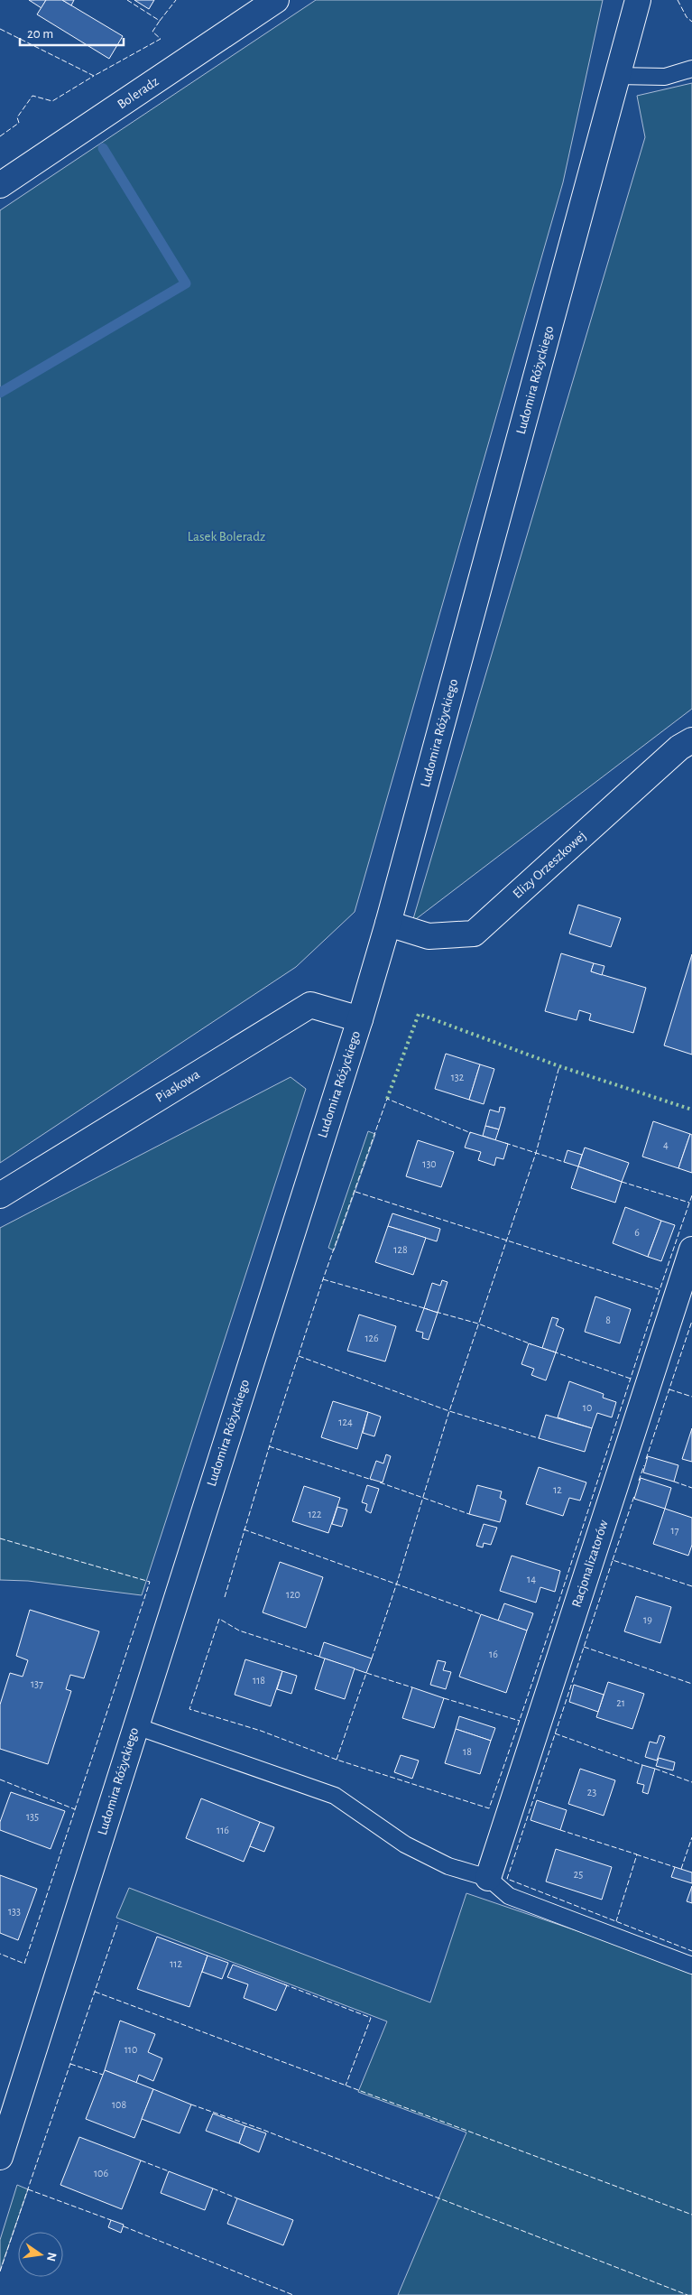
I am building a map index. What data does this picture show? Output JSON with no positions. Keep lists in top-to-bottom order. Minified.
{"streets":{"street":["Boleradz","Ludomira Różyckiego","Elizy Orzeszkowej","Piaskowa","Racjonalizatorów"]},"crossings":[["Ludomira Różyckiego","Elizy Orzeszkowej"],["Ludomira Różyckiego","Piaskowa"]],"parks":["Lasek Boleradz"],"house_numbers":["132","4","130","6","128","8","126","10","124","12","122","17","14","120","19","16","118","137","21","18","23","135","116","25","133","112","110","108","106"],"scale_bar":"20 m","north":"right"}
